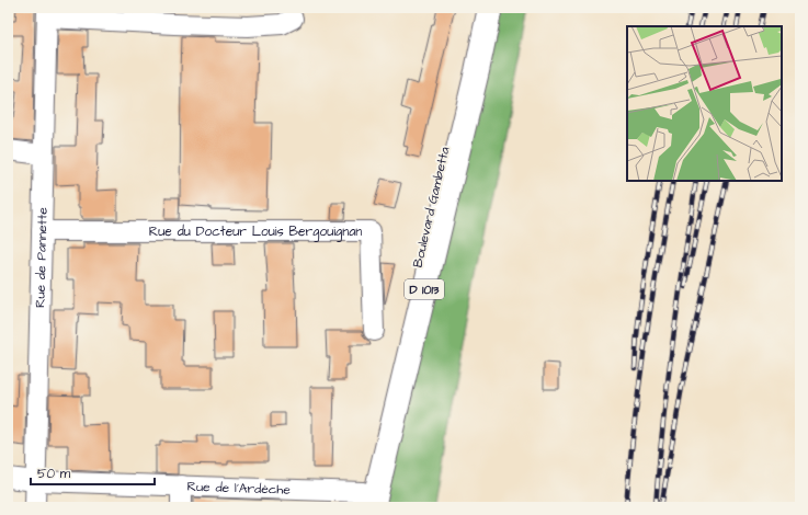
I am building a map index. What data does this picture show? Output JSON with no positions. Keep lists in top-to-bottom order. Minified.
{"streets":{"main road":["Boulevard Gambetta","D 1013"],"street":["Rue du Docteur Louis Bergouignan","Rue de Pannette","Rue de l'Ardèche"]},"crossings":[["Boulevard Gambetta","D 1013"],["Boulevard Gambetta","Rue de l'Ardèche"],["Rue du Docteur Louis Bergouignan","Rue de Pannette"],["Rue de Pannette","Rue de l'Ardèche"],["D 1013","Rue de l'Ardèche"]],"scale_bar":"50 m"}
